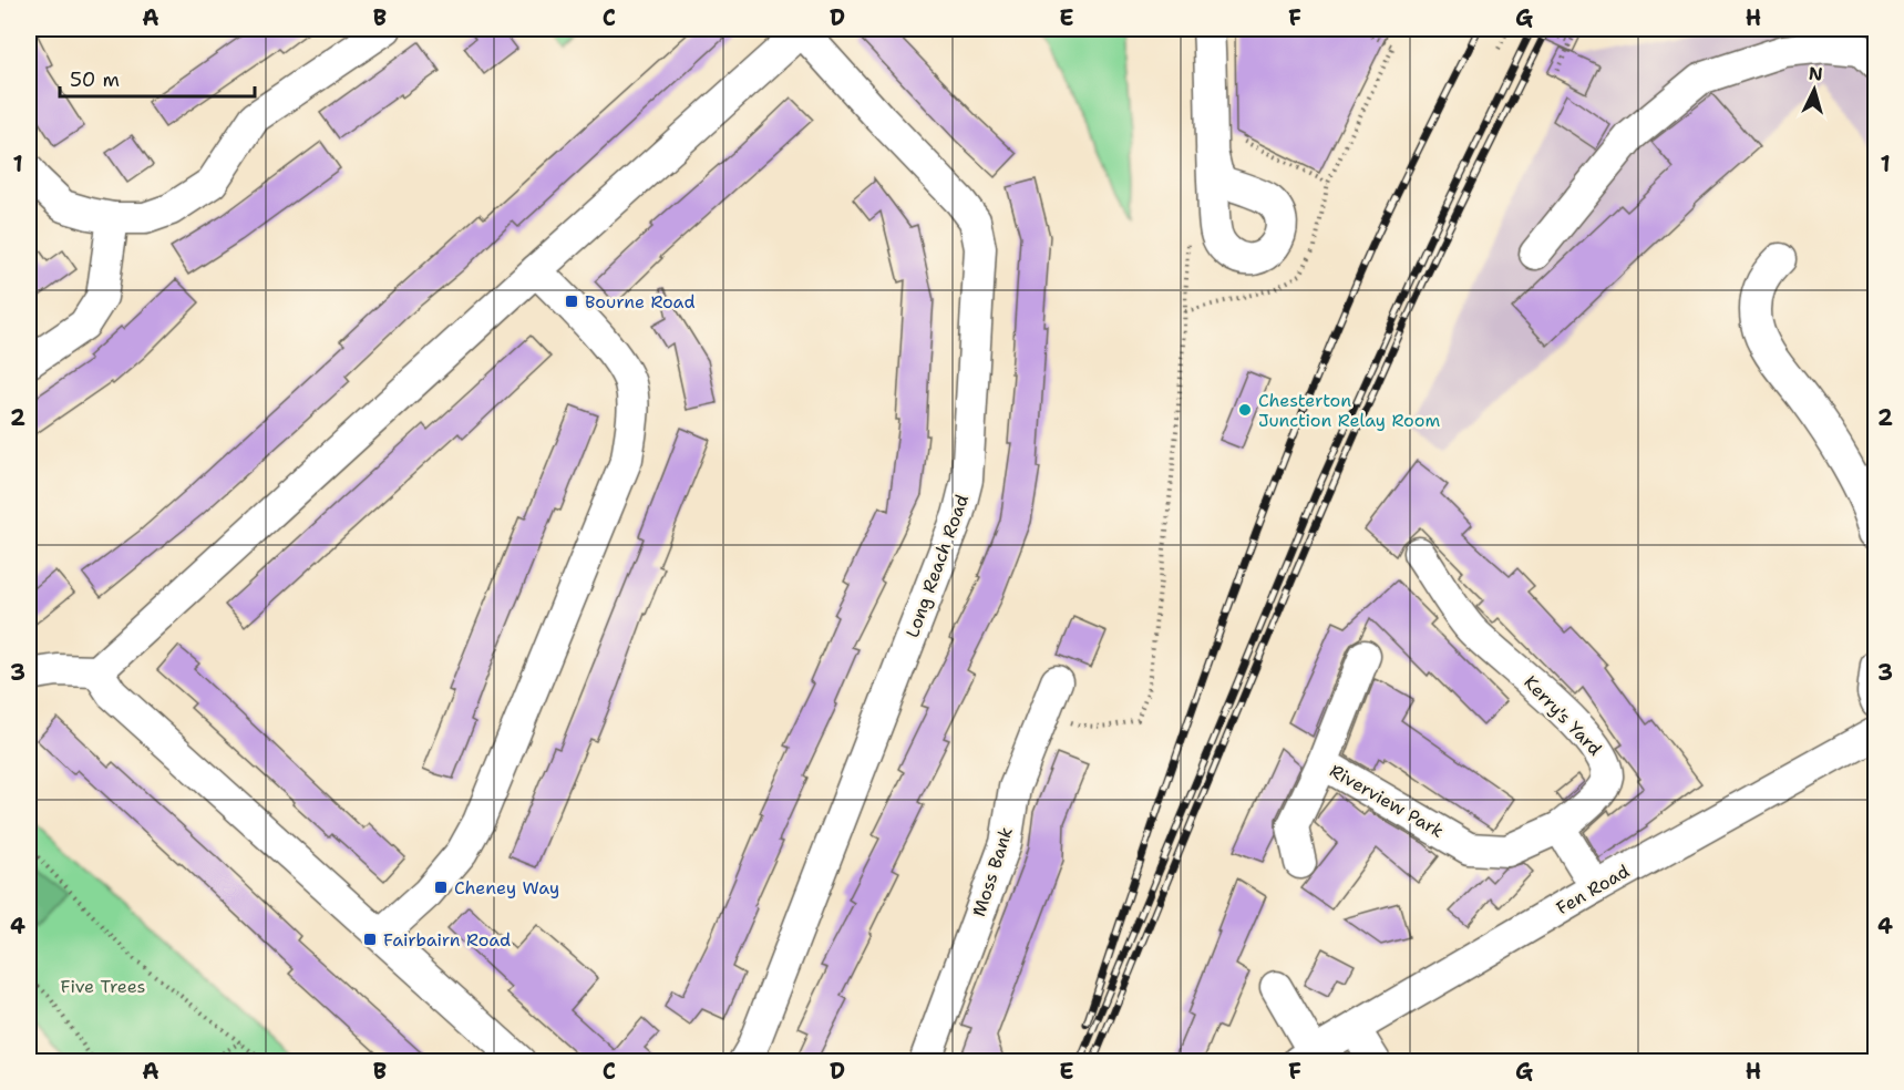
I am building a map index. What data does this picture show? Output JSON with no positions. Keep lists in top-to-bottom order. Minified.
{"streets":{"street":["Long Reach Road","Kerry's Yard","Riverview Park","Moss Bank","Fen Road"]},"crossings":[["Kerry's Yard","Riverview Park"]],"parks":["Five Trees"],"places":{"transit":["Bourne Road","Cheney Way","Fairbairn Road"],"other":["Chesterton Junction Relay Room"]},"scale_bar":"50 m","north":"top","grid":{"columns":["A","B","C","D","E","F","G","H"],"rows":["1","2","3","4"]}}
